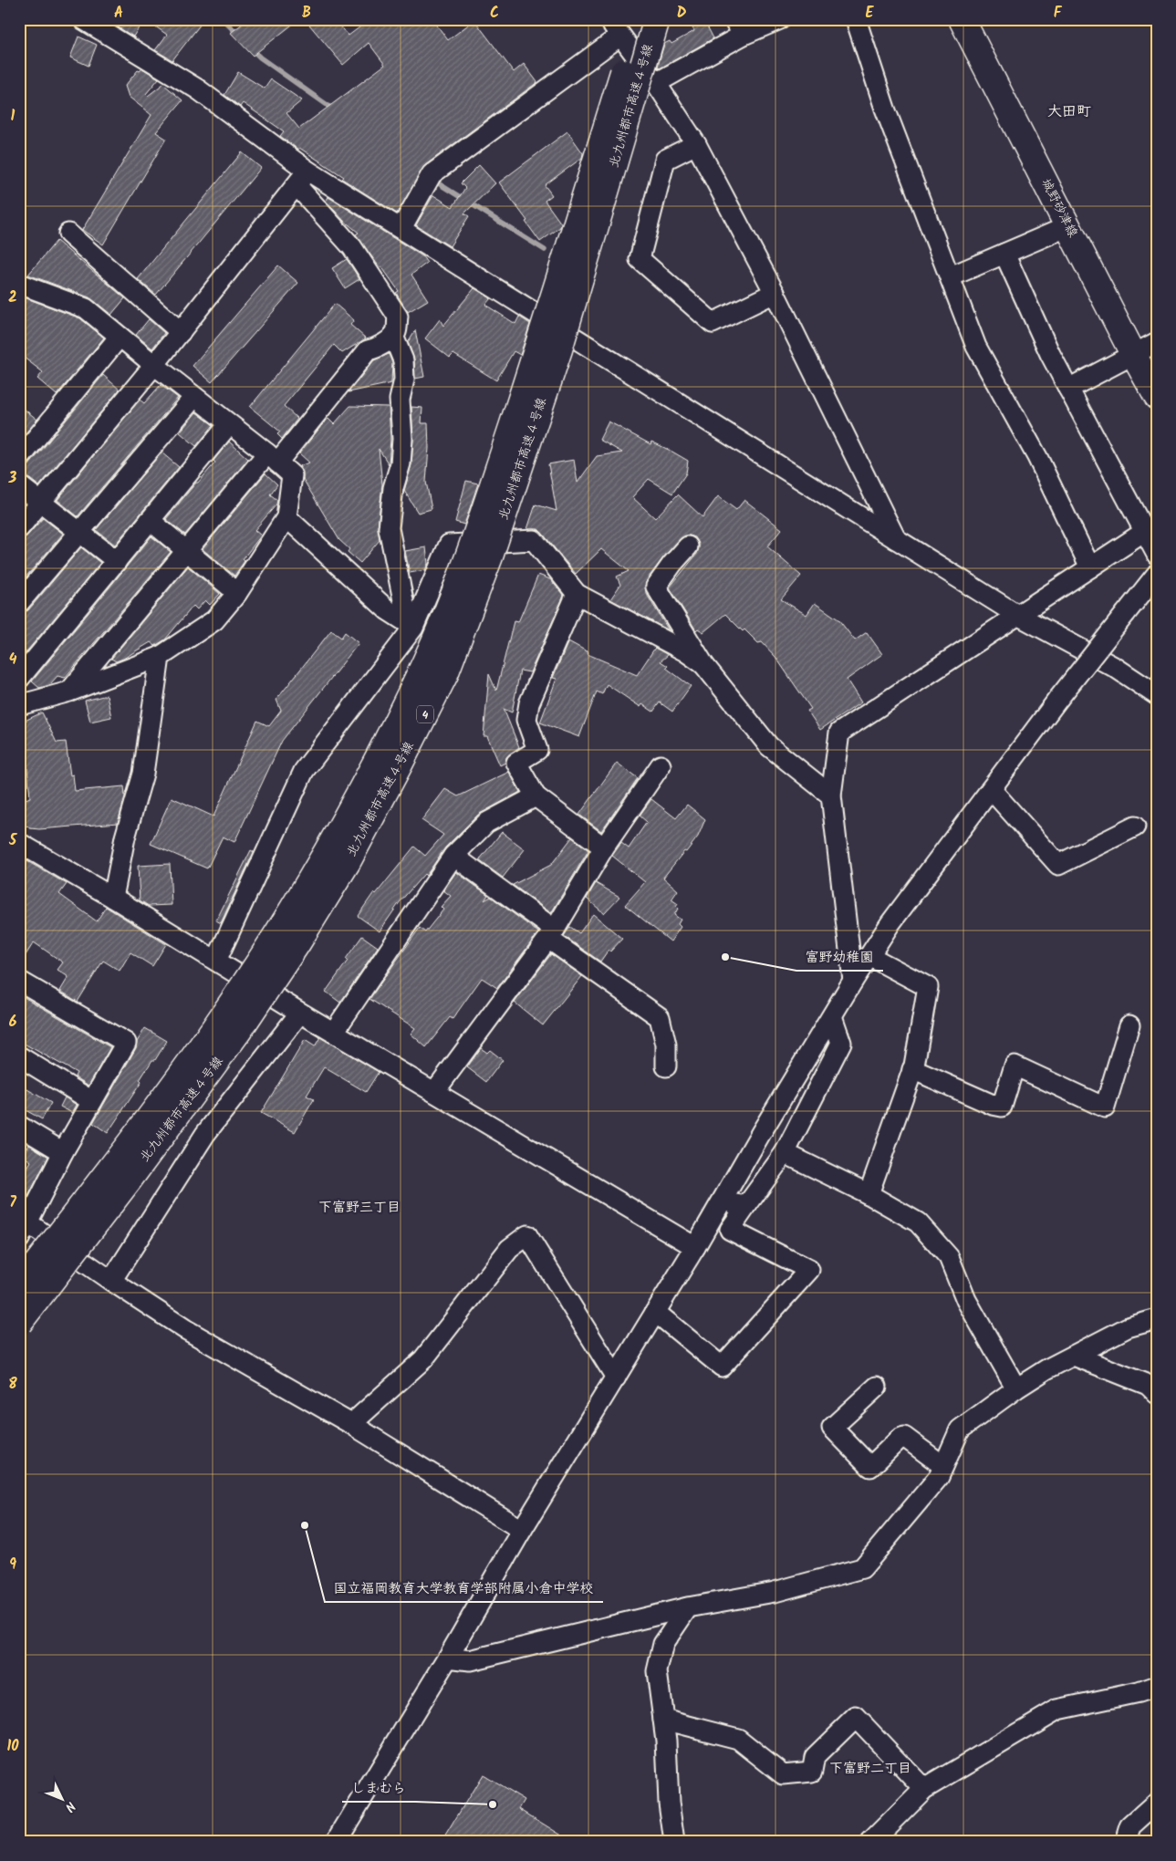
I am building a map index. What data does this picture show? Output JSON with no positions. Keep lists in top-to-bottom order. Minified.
{"streets":{"main road":["北九州都市高速４号線","城野砂津線","4"]},"districts":["大田町","下富野三丁目","下富野二丁目"],"places":["富野幼稚園","国立福岡教育大学教育学部附属小倉中学校","しまむら"],"north":"bottom right","grid":{"columns":["A","B","C","D","E","F"],"rows":["1","2","3","4","5","6","7","8","9","10"]}}
